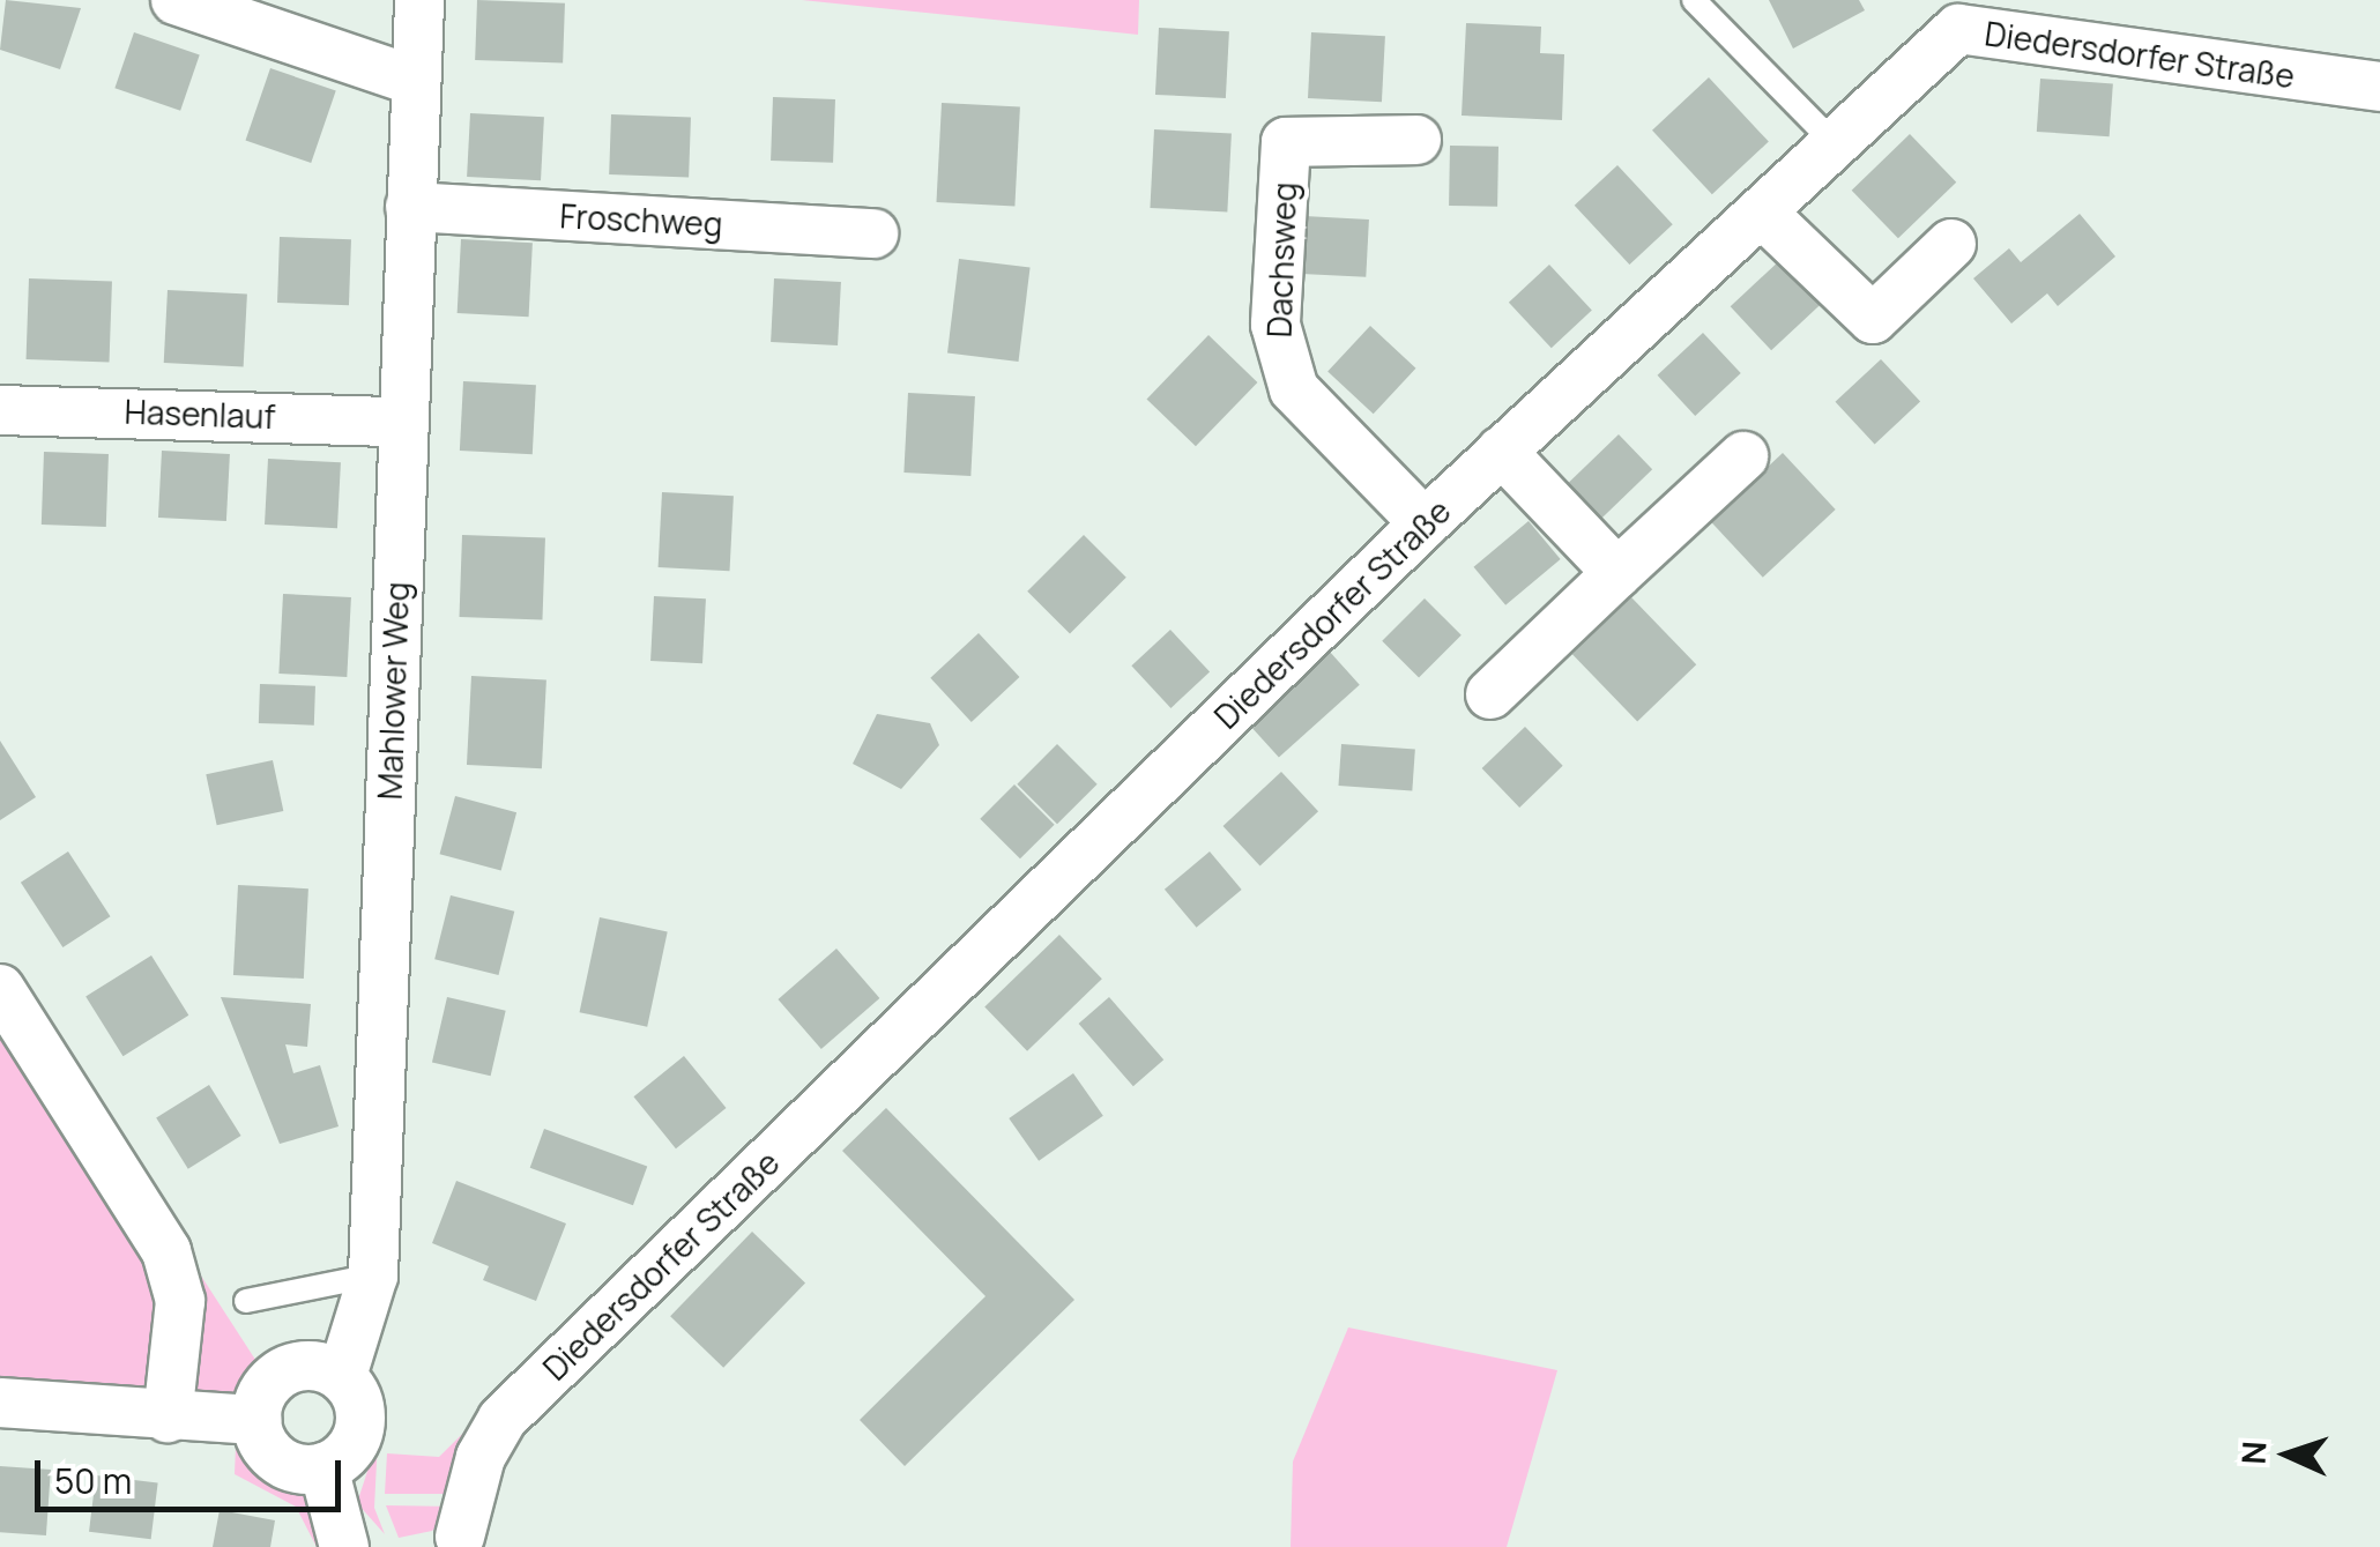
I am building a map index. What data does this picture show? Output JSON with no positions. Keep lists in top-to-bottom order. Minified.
{"streets":{"street":["Diedersdorfer Straße","Froschweg","Dachsweg","Hasenlauf","Mahlower Weg"]},"crossings":[["Diedersdorfer Straße","Dachsweg"],["Froschweg","Mahlower Weg"],["Hasenlauf","Mahlower Weg"]],"scale_bar":"50 m","north":"left"}
